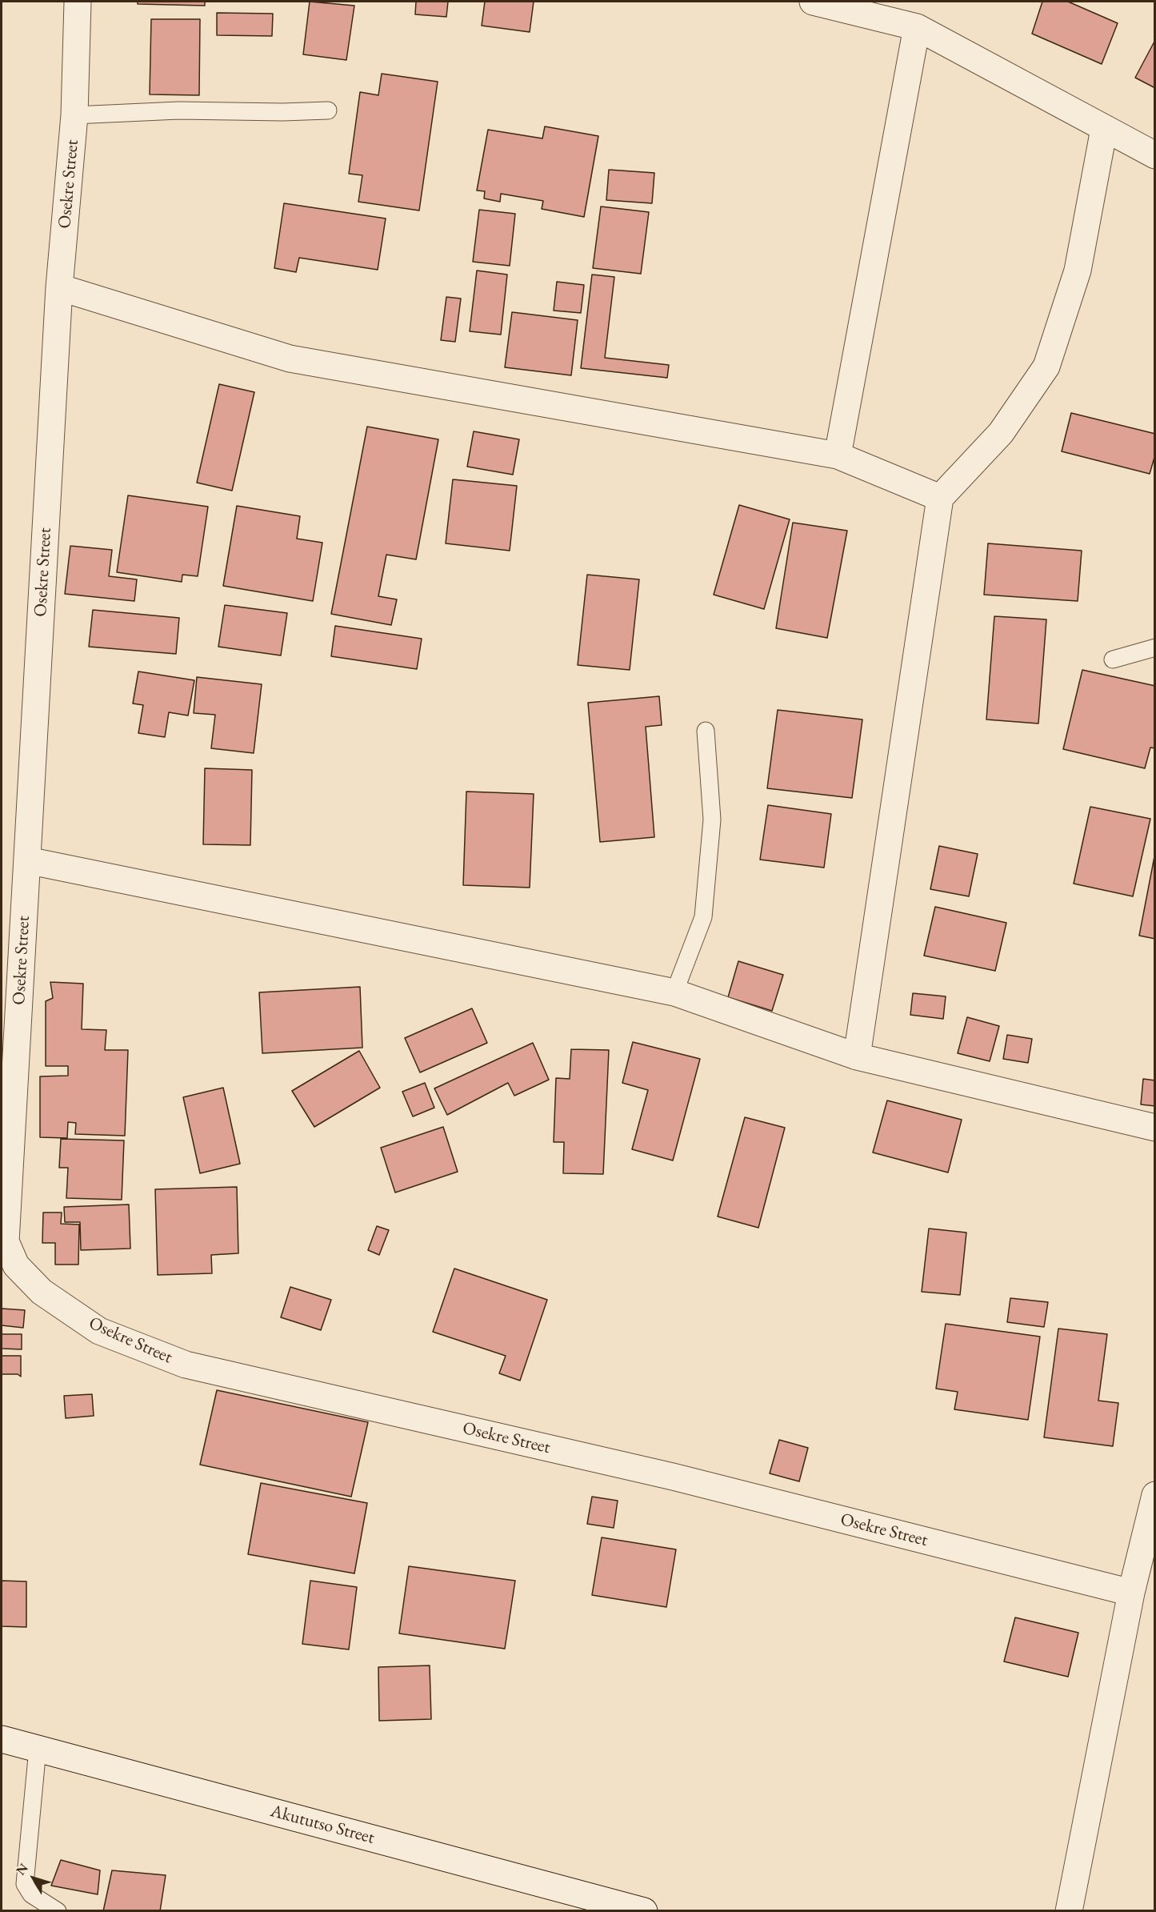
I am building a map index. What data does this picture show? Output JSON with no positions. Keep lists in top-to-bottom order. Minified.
{"streets":{"street":["Osekre Street","Akututso Street"]},"north":"top left"}
